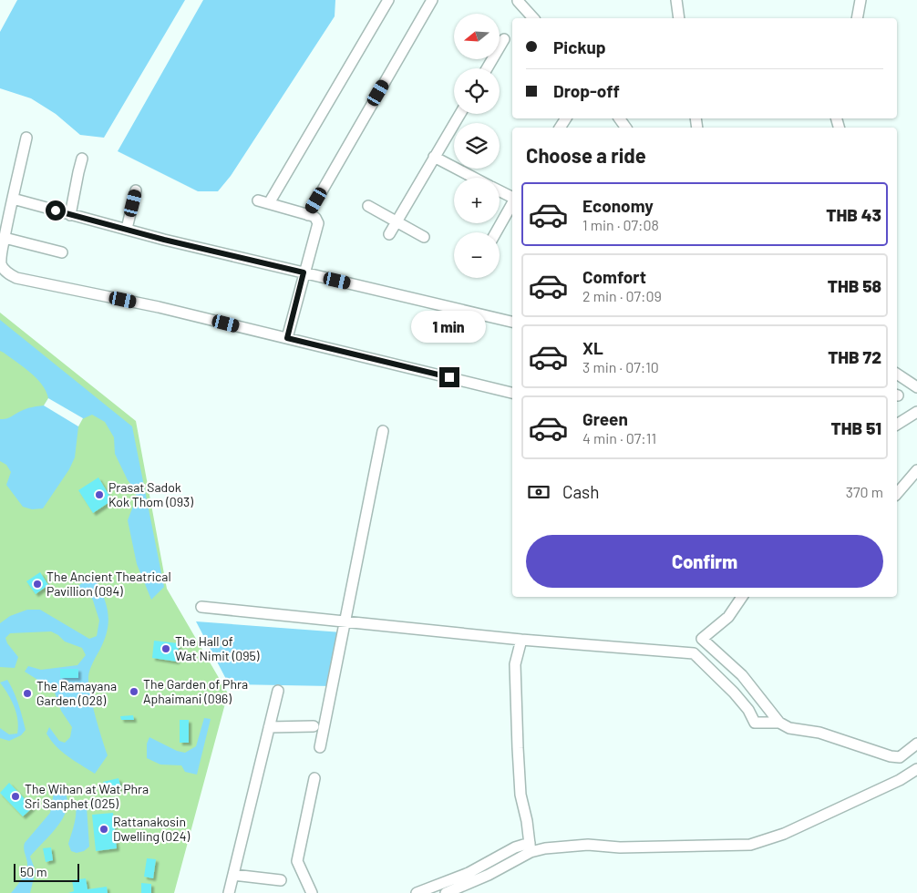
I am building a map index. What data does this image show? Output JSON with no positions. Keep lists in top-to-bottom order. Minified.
{"places":["Prasat Sadok Kok Thom (093)","The Ancient Theatrical Pavillion (094)","The Hall of Wat Nimit (095)","The Garden of Phra Aphaimani (096)","The Ramayana Garden (028)","The Wihan at Wat Phra Sri Sanphet (025)","Rattanakosin Dwelling (024)"],"scale_bar":"50 m","north":"left","page":{"map_buttons":["+","−"],"banner":["Pickup","Drop-off"],"heading":"Choose a ride","list":[{"name":"Economy","note":"1 min · 07:08","value":"THB 43"},{"name":"Comfort","note":"2 min · 07:09","value":"THB 58"},{"name":"XL","note":"3 min · 07:10","value":"THB 72"},{"name":"Green","note":"4 min · 07:11","value":"THB 51"}],"bubble":"1 min","pay":["Cash","370 m"],"buttons":"Confirm","scale":"50 m"}}
